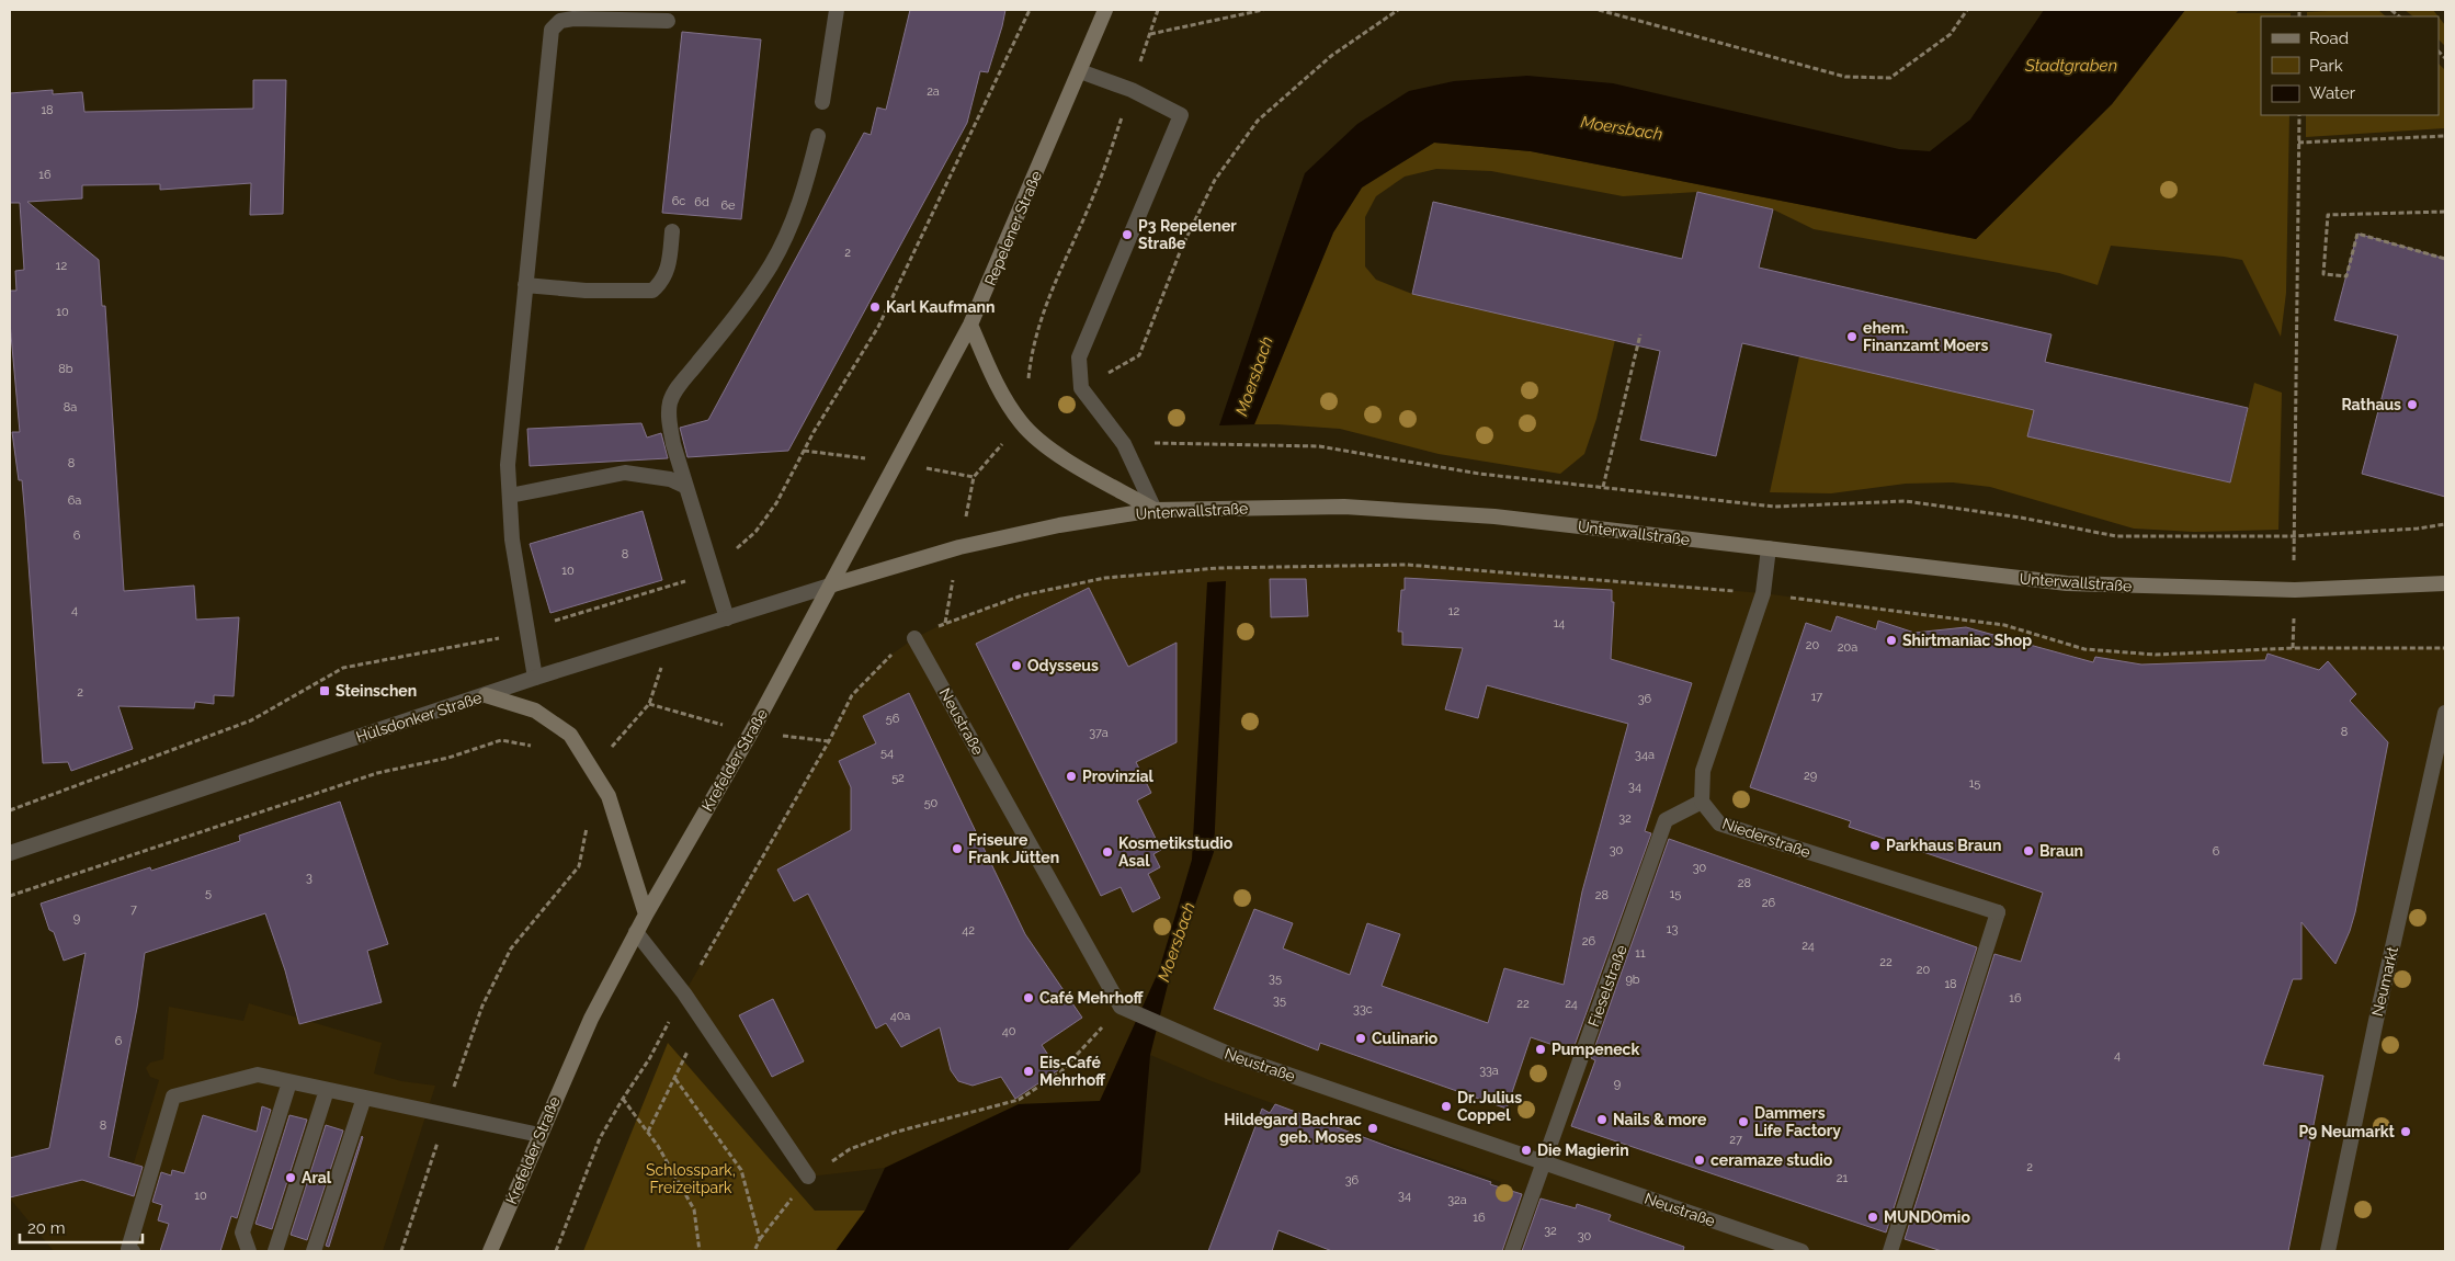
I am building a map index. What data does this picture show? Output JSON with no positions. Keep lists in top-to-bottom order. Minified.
{"streets":{"main road":["Repelener Straße","Unterwallstraße","Krefelder Straße"],"street":["Hülsdonker Straße","Neustraße","Niederstraße","Neumarkt","Fieselstraße"]},"crossings":[["Repelener Straße","Unterwallstraße"],["Repelener Straße","Hülsdonker Straße"],["Repelener Straße","Krefelder Straße"],["Unterwallstraße","Hülsdonker Straße"],["Unterwallstraße","Krefelder Straße"],["Hülsdonker Straße","Krefelder Straße"],["Neustraße","Fieselstraße"],["Niederstraße","Fieselstraße"]],"water":["Stadtgraben","Moersbach"],"parks":["Schlosspark, Freizeitpark"],"places":{"other":["P3 Repelener Straße","Karl Kaufmann","ehem. Finanzamt Moers","Rathaus","Shirtmaniac Shop","Odysseus","Provinzial","Parkhaus Braun","Friseure Frank Jütten","Braun","Kosmetikstudio Asal","Café Mehrhoff","Culinario","Pumpeneck","Eis-Café Mehrhoff","Dr. Julius Coppel","Nails & more","Dammers Life Factory","Hildegard Bachrac geb. Moses","P9 Neumarkt","Die Magierin","ceramaze studio","Aral","MUNDOmio"],"transit":["Steinschen"]},"house_numbers":["2a","18","16","6c","6d","6e","2","12","10","8b","8a","8","6a","6","8","10","4","12","14","20","20a","2","17","36","56","8","37a","54","34a","29","52","15","34","50","32","30","6","30","3","28","5","15","28","26","7","9","13","42","26","24","11","22","20","35","9b","18","16","35","22","24","33c","40a","40","6","4","33a","9","8","27","2","21","36","10","34","32a","16","32","30"],"legend":["Road","Park","Water"],"scale_bar":"20 m"}
